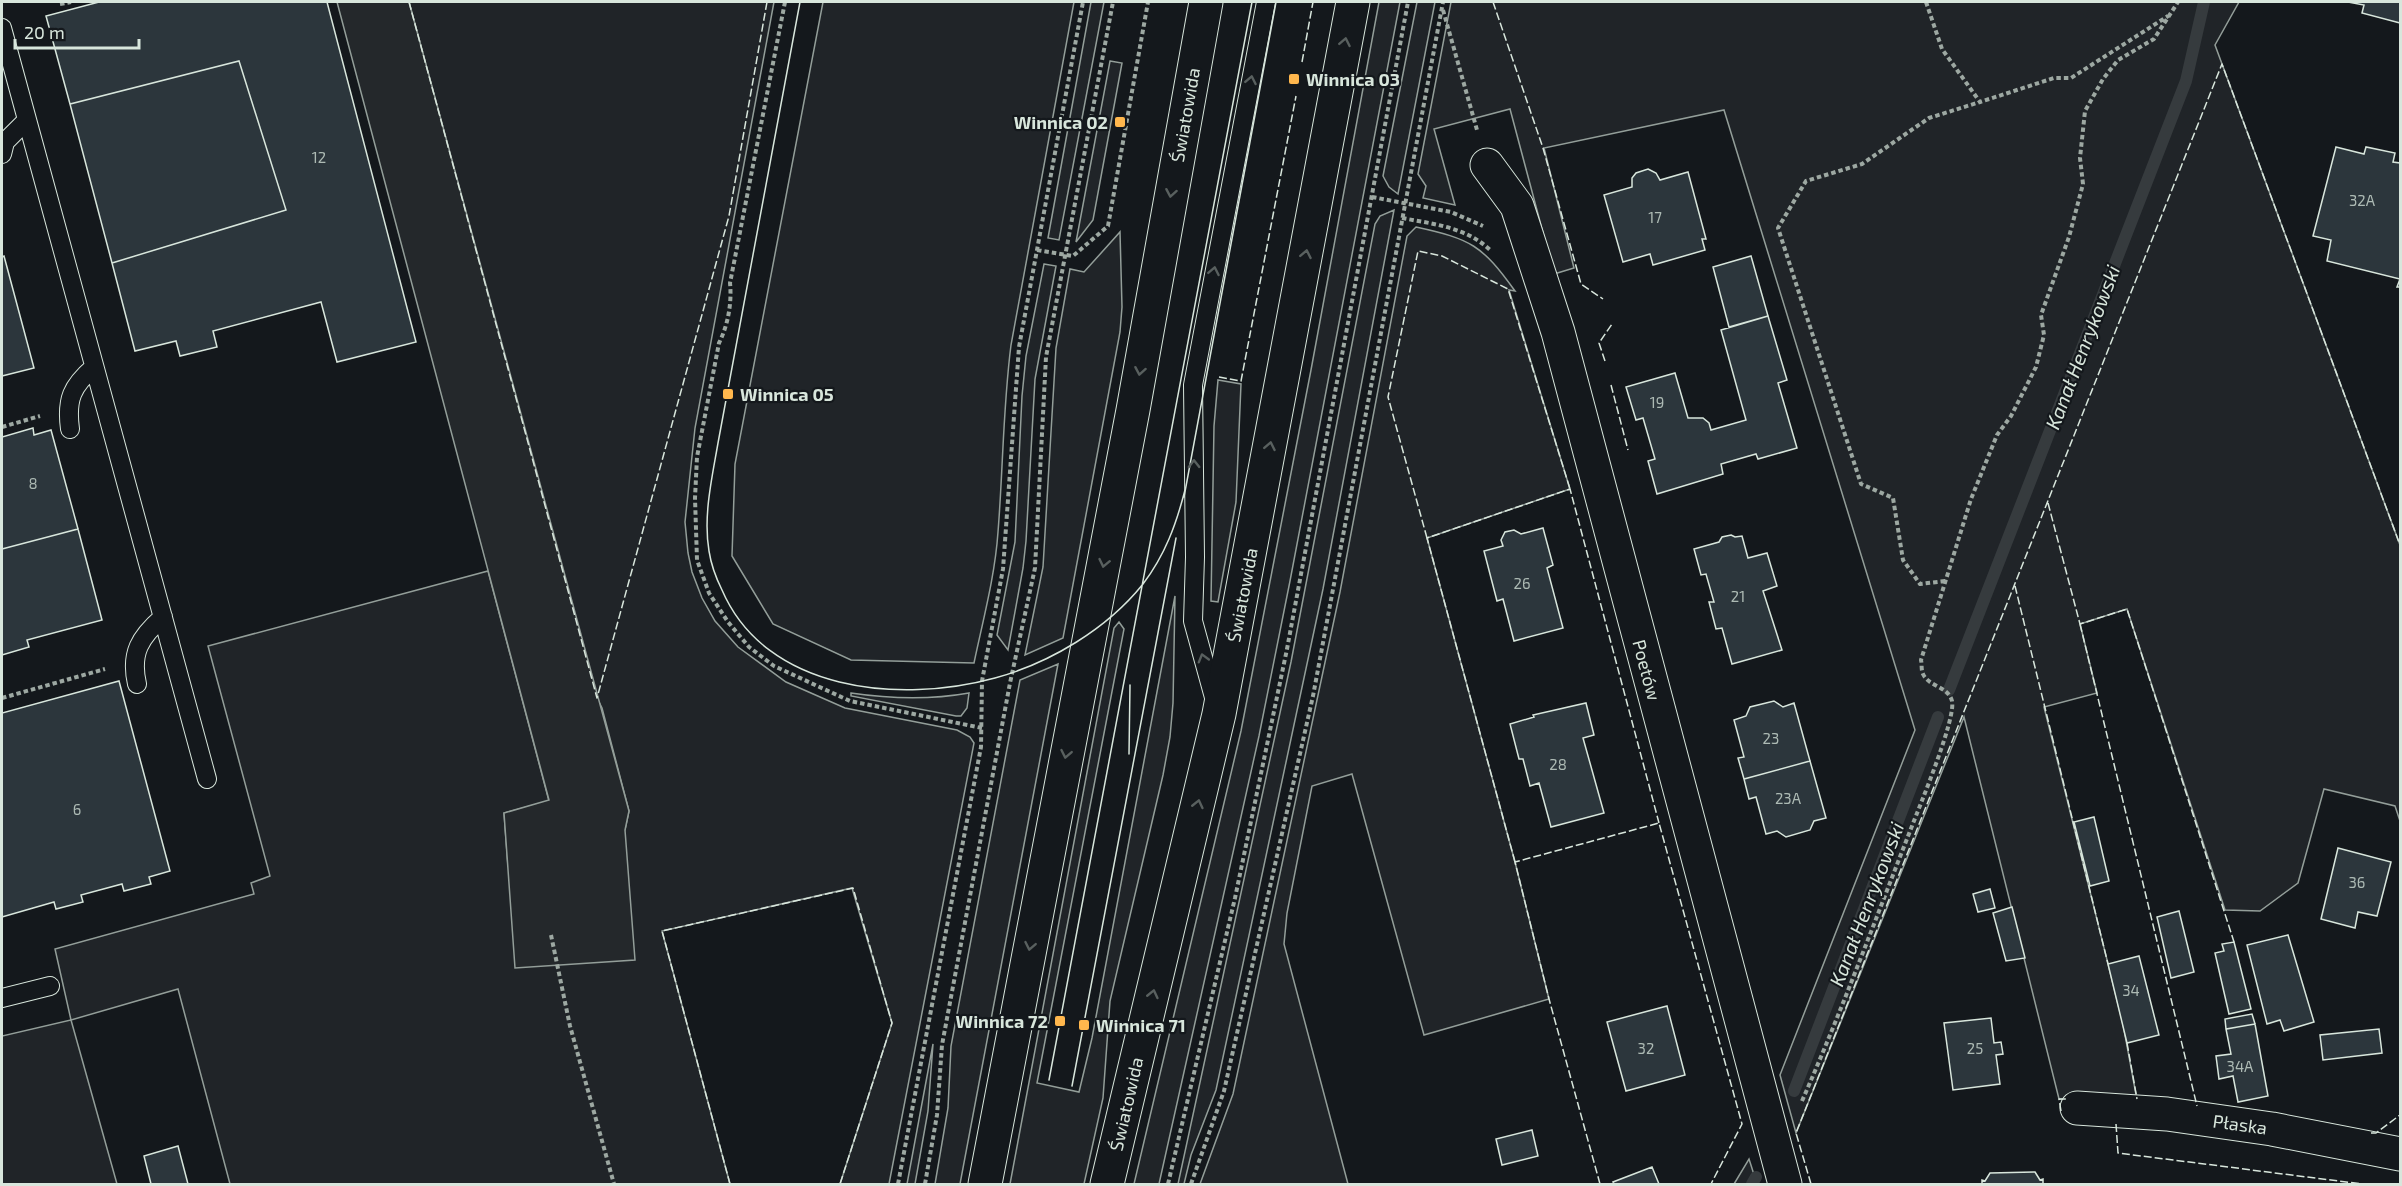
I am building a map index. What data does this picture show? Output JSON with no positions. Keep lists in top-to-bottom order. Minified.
{"streets":{"street":["Światowida","Poetów","Płaska"]},"water":["Kanał Henrykowski"],"places":{"transit":["Winnica 03","Winnica 02","Winnica 05","Winnica 72","Winnica 71"]},"house_numbers":["12","32A","17","19","8","26","21","23","28","23A","6","36","34","32","25","34A"],"scale_bar":"20 m"}
